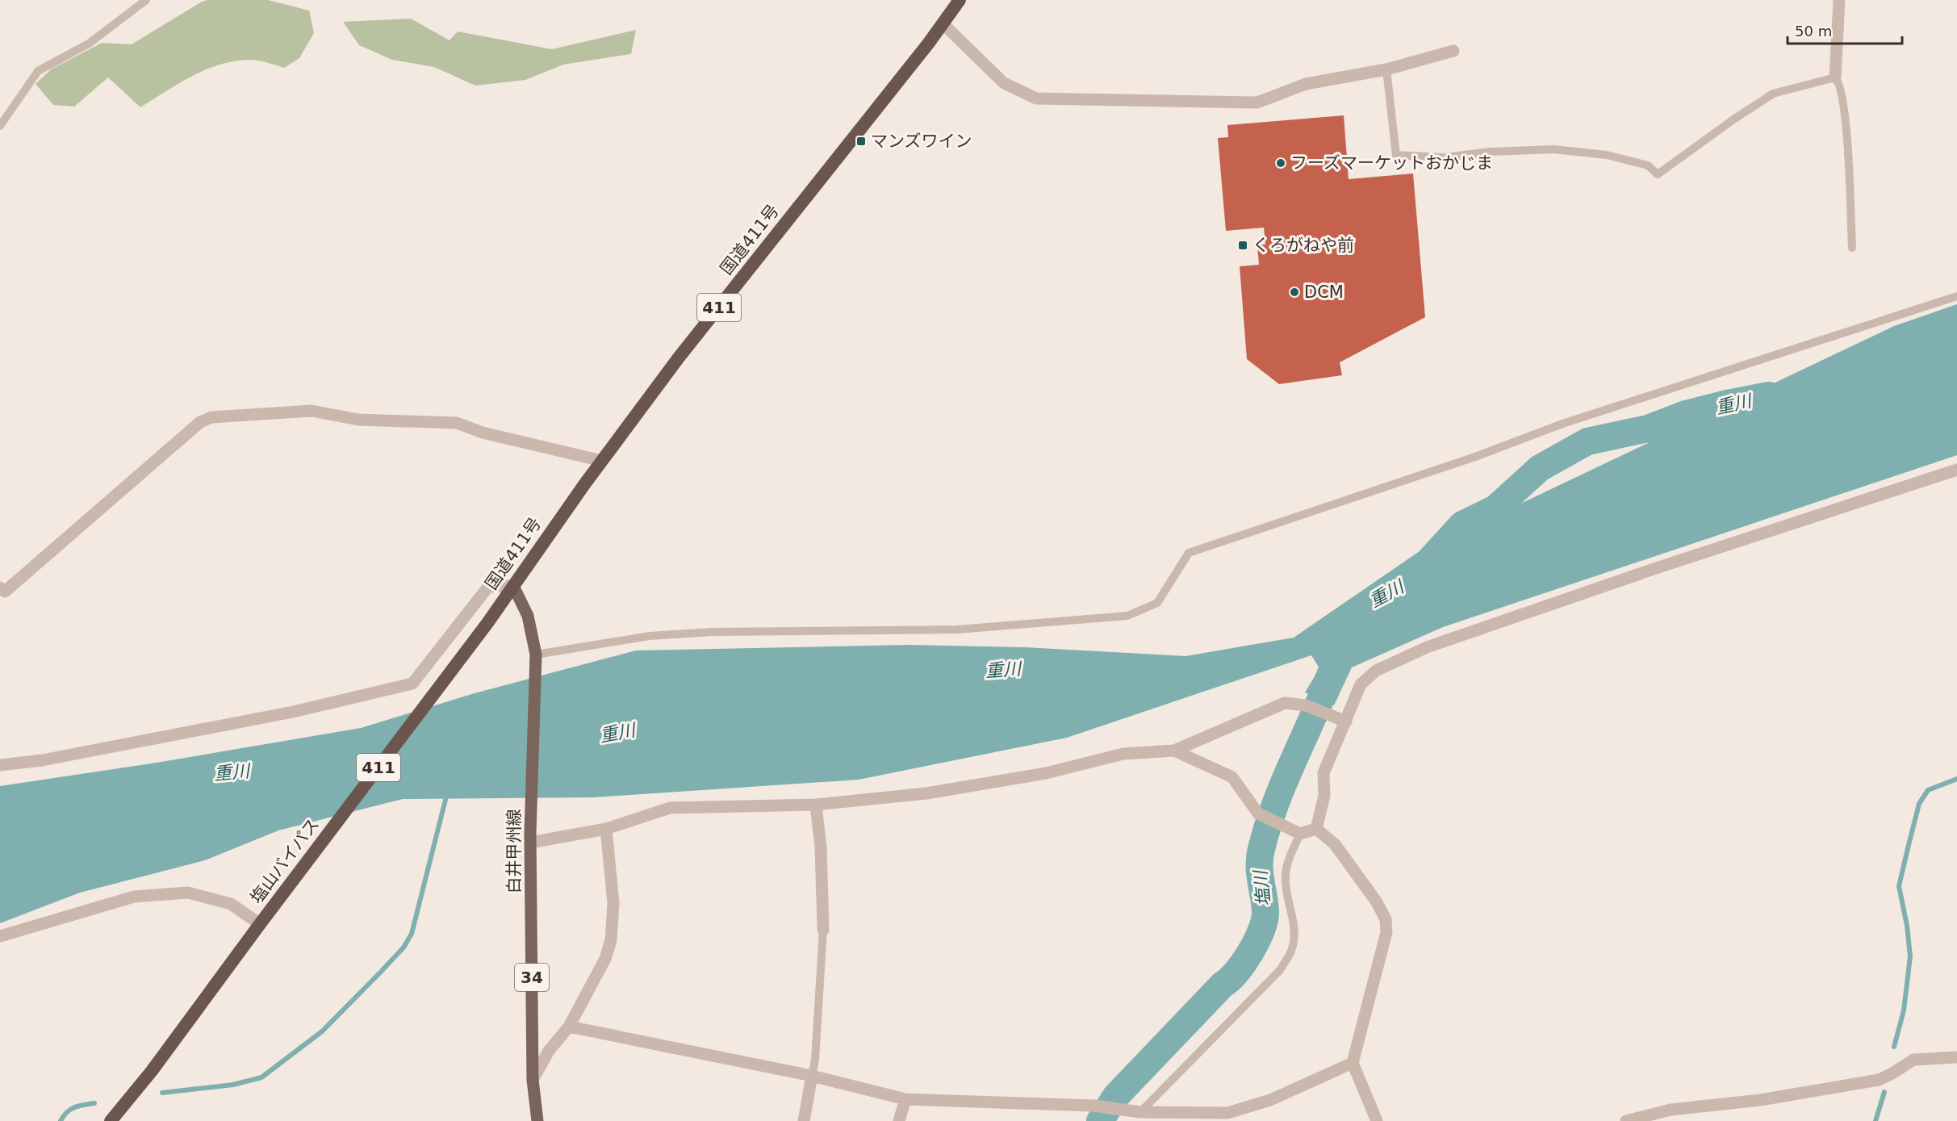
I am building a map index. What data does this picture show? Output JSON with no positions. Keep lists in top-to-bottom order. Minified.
{"streets":{"highway":["国道411号","411","塩山バイパス"],"main road":["白井甲州線","34"]},"crossings":[["国道411号","白井甲州線"],["国道411号","塩山バイパス"]],"water":["重川","塩川"],"places":{"transit":["マンズワイン","くろがねや前"],"other":["フーズマーケットおかじま","DCM"]},"scale_bar":"50 m"}
